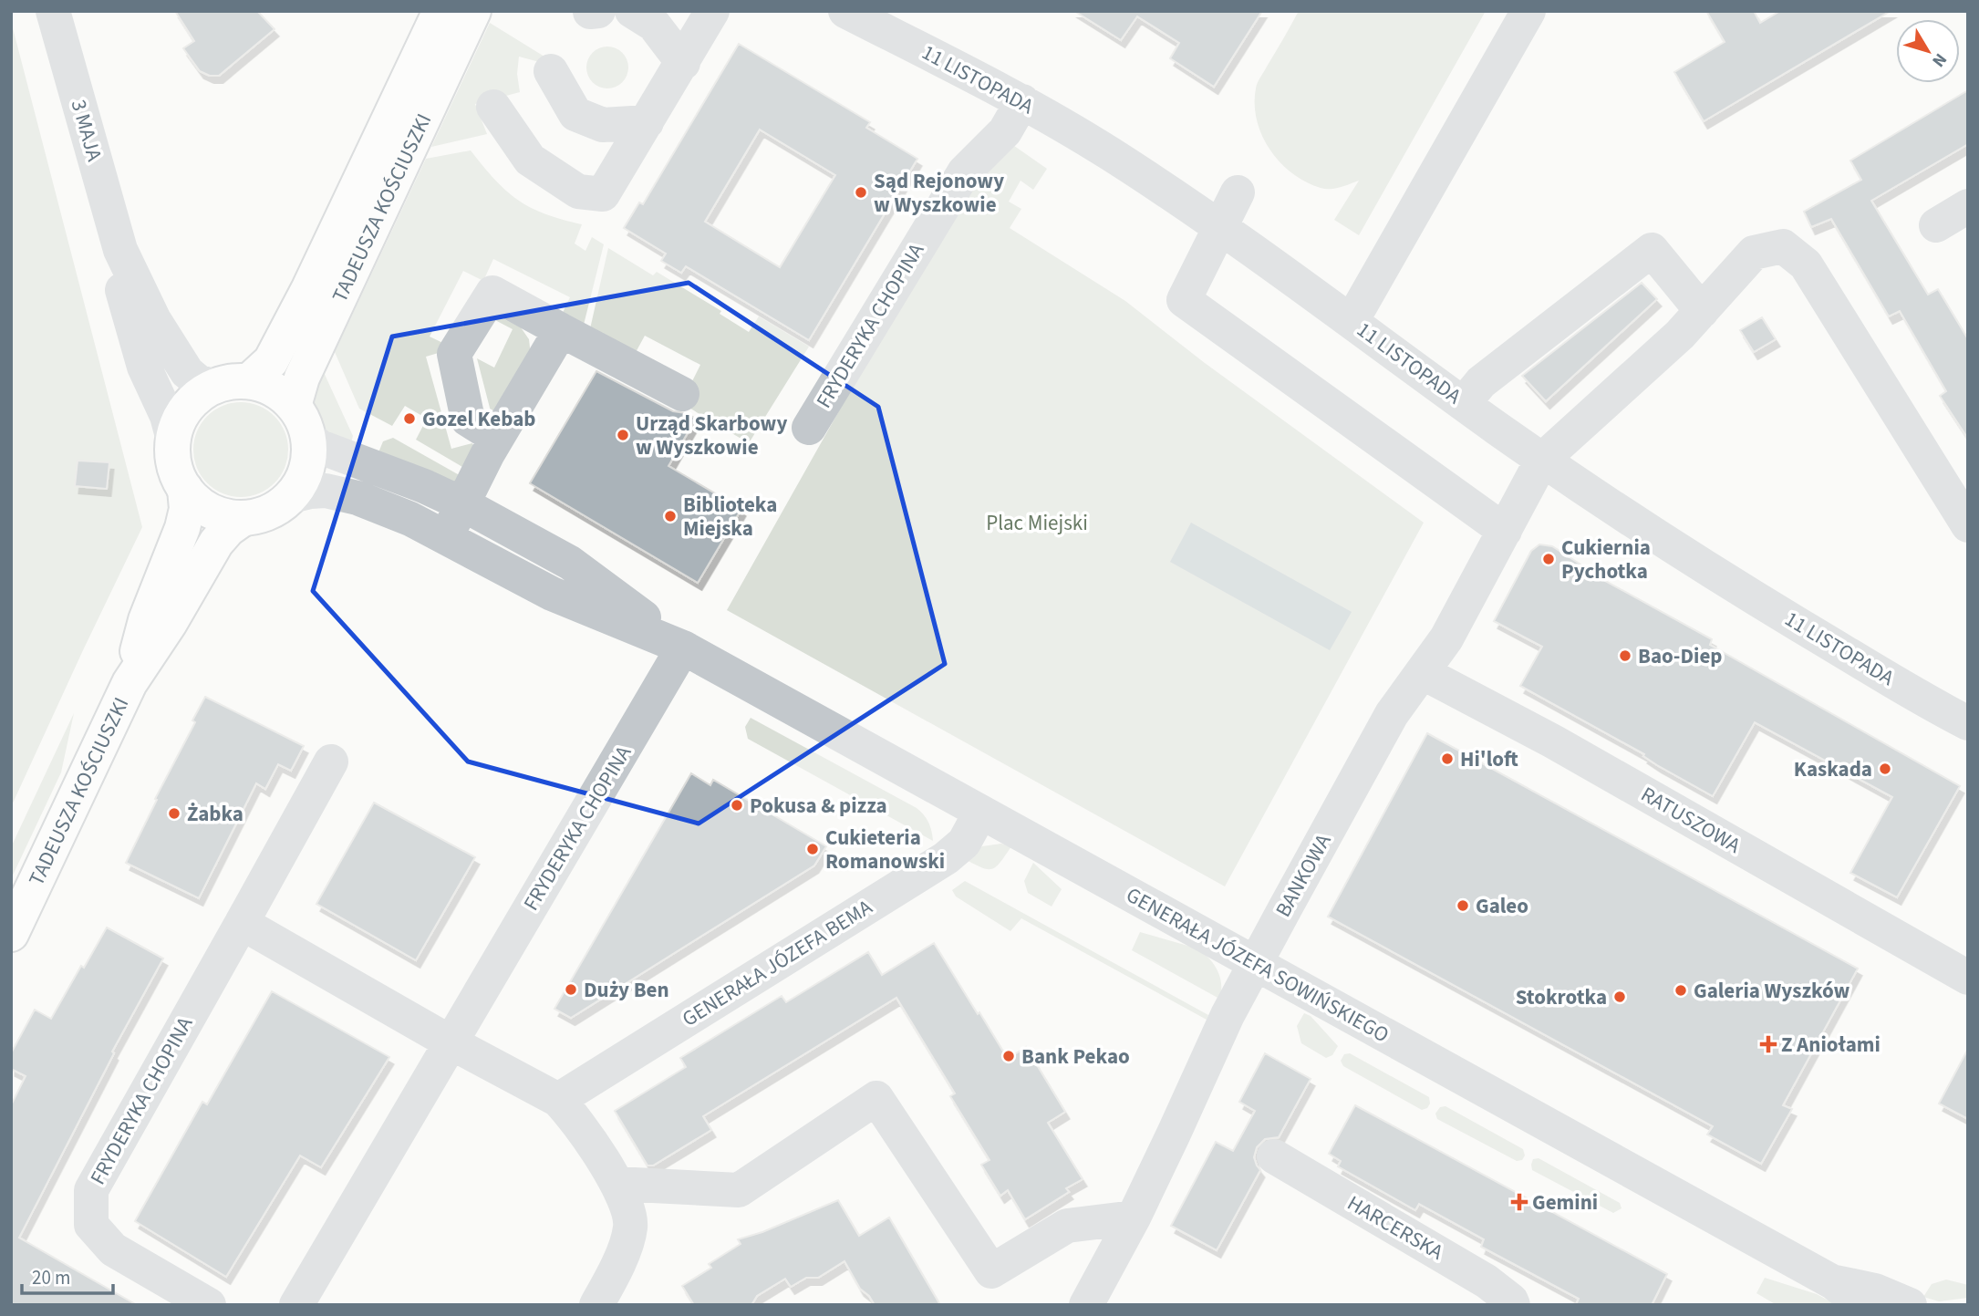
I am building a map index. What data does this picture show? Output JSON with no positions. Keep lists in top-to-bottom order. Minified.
{"streets":{"main road":["TADEUSZA KOŚCIUSZKI"],"street":["11 LISTOPADA","3 MAJA","FRYDERYKA CHOPINA","RATUSZOWA","BANKOWA","GENERAŁA JÓZEFA BEMA","GENERAŁA JÓZEFA SOWIŃSKIEGO","HARCERSKA"]},"crossings":[["11 LISTOPADA","FRYDERYKA CHOPINA"],["11 LISTOPADA","BANKOWA"],["3 MAJA","TADEUSZA KOŚCIUSZKI"],["3 MAJA","GENERAŁA JÓZEFA SOWIŃSKIEGO"],["TADEUSZA KOŚCIUSZKI","GENERAŁA JÓZEFA SOWIŃSKIEGO"],["FRYDERYKA CHOPINA","GENERAŁA JÓZEFA SOWIŃSKIEGO"],["RATUSZOWA","BANKOWA"],["BANKOWA","GENERAŁA JÓZEFA SOWIŃSKIEGO"],["GENERAŁA JÓZEFA BEMA","GENERAŁA JÓZEFA SOWIŃSKIEGO"]],"parks":["Plac Miejski"],"places":{"other":["Sąd Rejonowy w Wyszkowie","Gozel Kebab","Urząd Skarbowy w Wyszkowie","Biblioteka Miejska","Cukiernia Pychotka","Bao-Diep","Hi'loft","Kaskada","Pokusa & pizza","Żabka","Cukieteria Romanowski","Galeo","Duży Ben","Galeria Wyszków","Stokrotka","Bank Pekao"],"health":["Z Aniołami","Gemini"]},"scale_bar":"20 m","north":"bottom right"}
